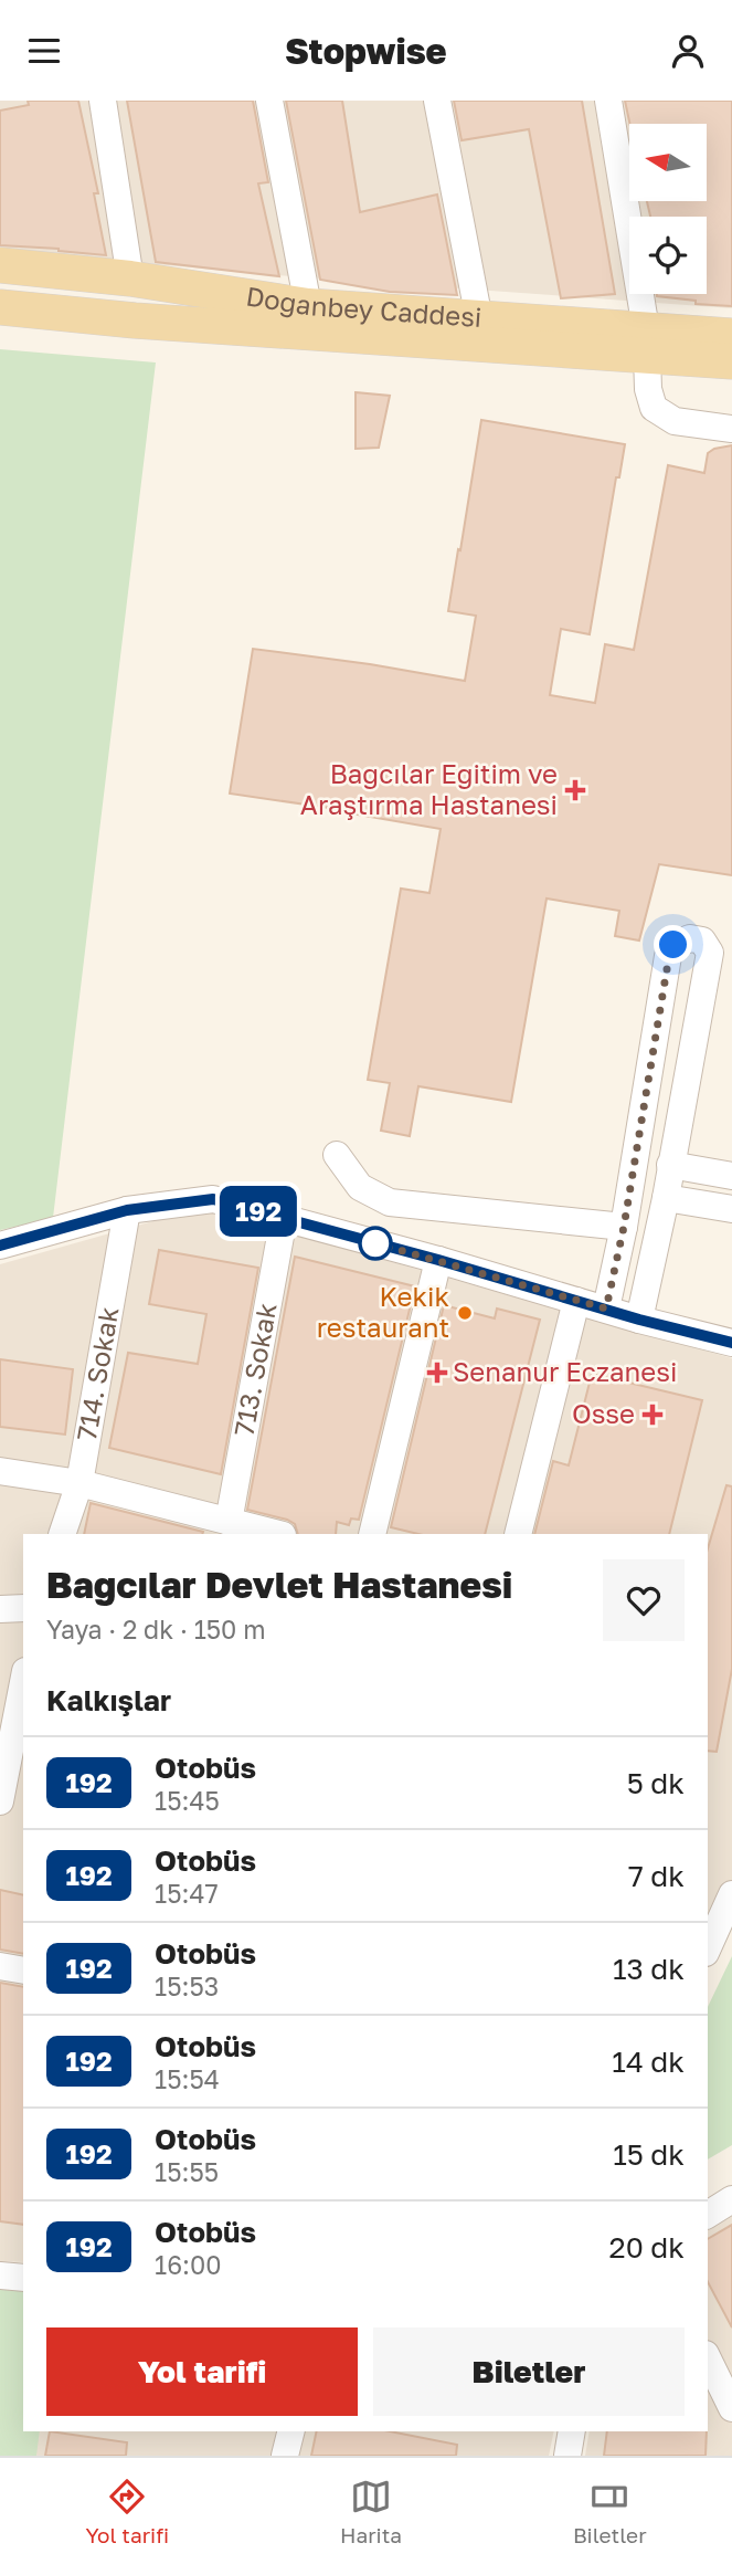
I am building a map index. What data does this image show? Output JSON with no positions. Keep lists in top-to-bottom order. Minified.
{"streets":{"main road":["Doğanbey Caddesi"],"street":["713. Sokak","714. Sokak"]},"places":{"health":["Bağcılar Eğitim ve Araştırma Hastanesi","Senanur Eczanesi","Osse"],"other":["Kekik restaurant"]},"lines":["bus line 192"],"north":"left","page":{"header":"Stopwise","on_map":"192","heading":[["Bağcılar Devlet Hastanesi","Yaya · 2 dk · 150 m"],"Kalkışlar"],"list":[{"mark":"192","name":"Otobüs","note":"15:45","value":"5 dk"},{"mark":"192","name":"Otobüs","note":"15:47","value":"7 dk"},{"mark":"192","name":"Otobüs","note":"15:53","value":"13 dk"},{"mark":"192","name":"Otobüs","note":"15:54","value":"14 dk"},{"mark":"192","name":"Otobüs","note":"15:55","value":"15 dk"},{"mark":"192","name":"Otobüs","note":"16:00","value":"20 dk"}],"buttons":["Yol tarifi","Biletler"],"tabs":["Yol tarifi","Harita","Biletler"]}}
